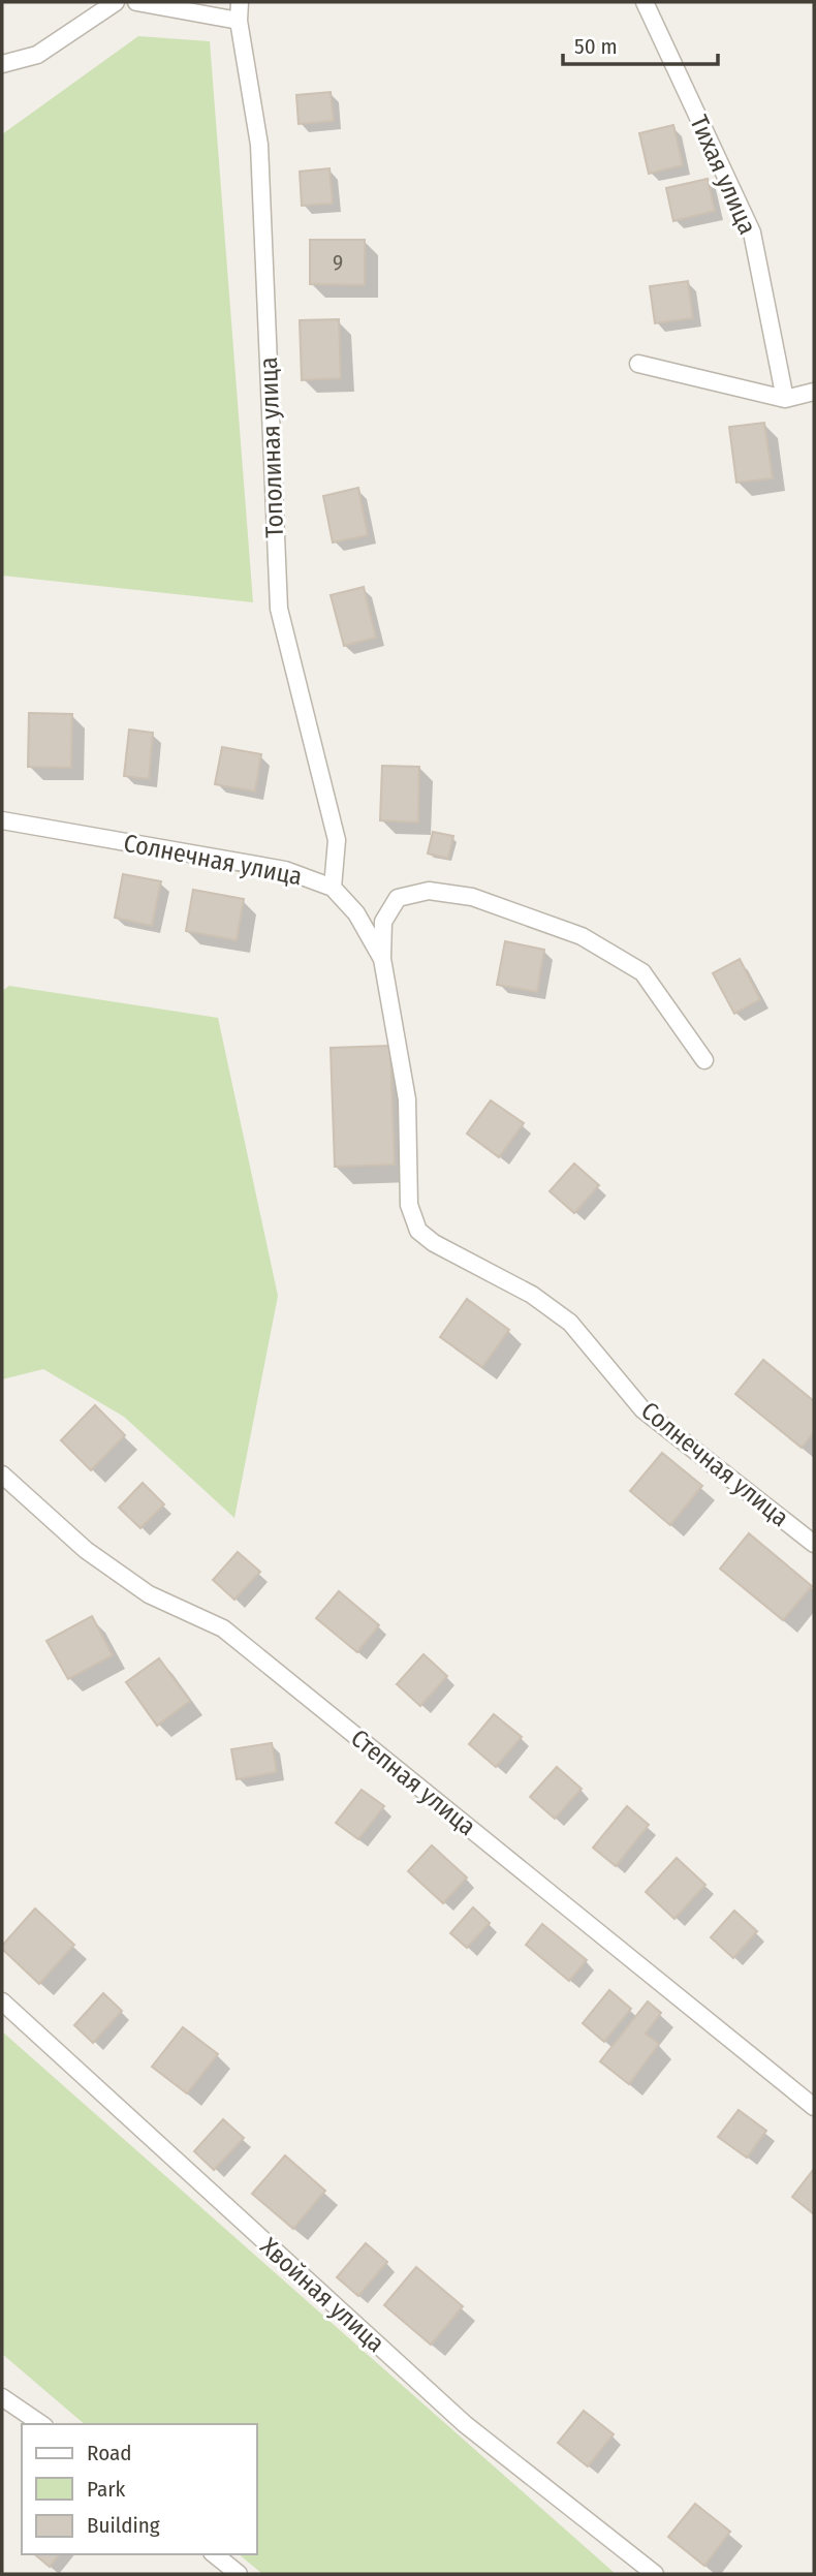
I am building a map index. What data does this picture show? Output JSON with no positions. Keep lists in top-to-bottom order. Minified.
{"streets":{"street":["Тихая улица","Тополиная улица","Солнечная улица","Степная улица","Хвойная улица"]},"crossings":[["Тополиная улица","Солнечная улица"]],"house_numbers":["9"],"legend":["Road","Park","Building"],"scale_bar":"50 m"}
